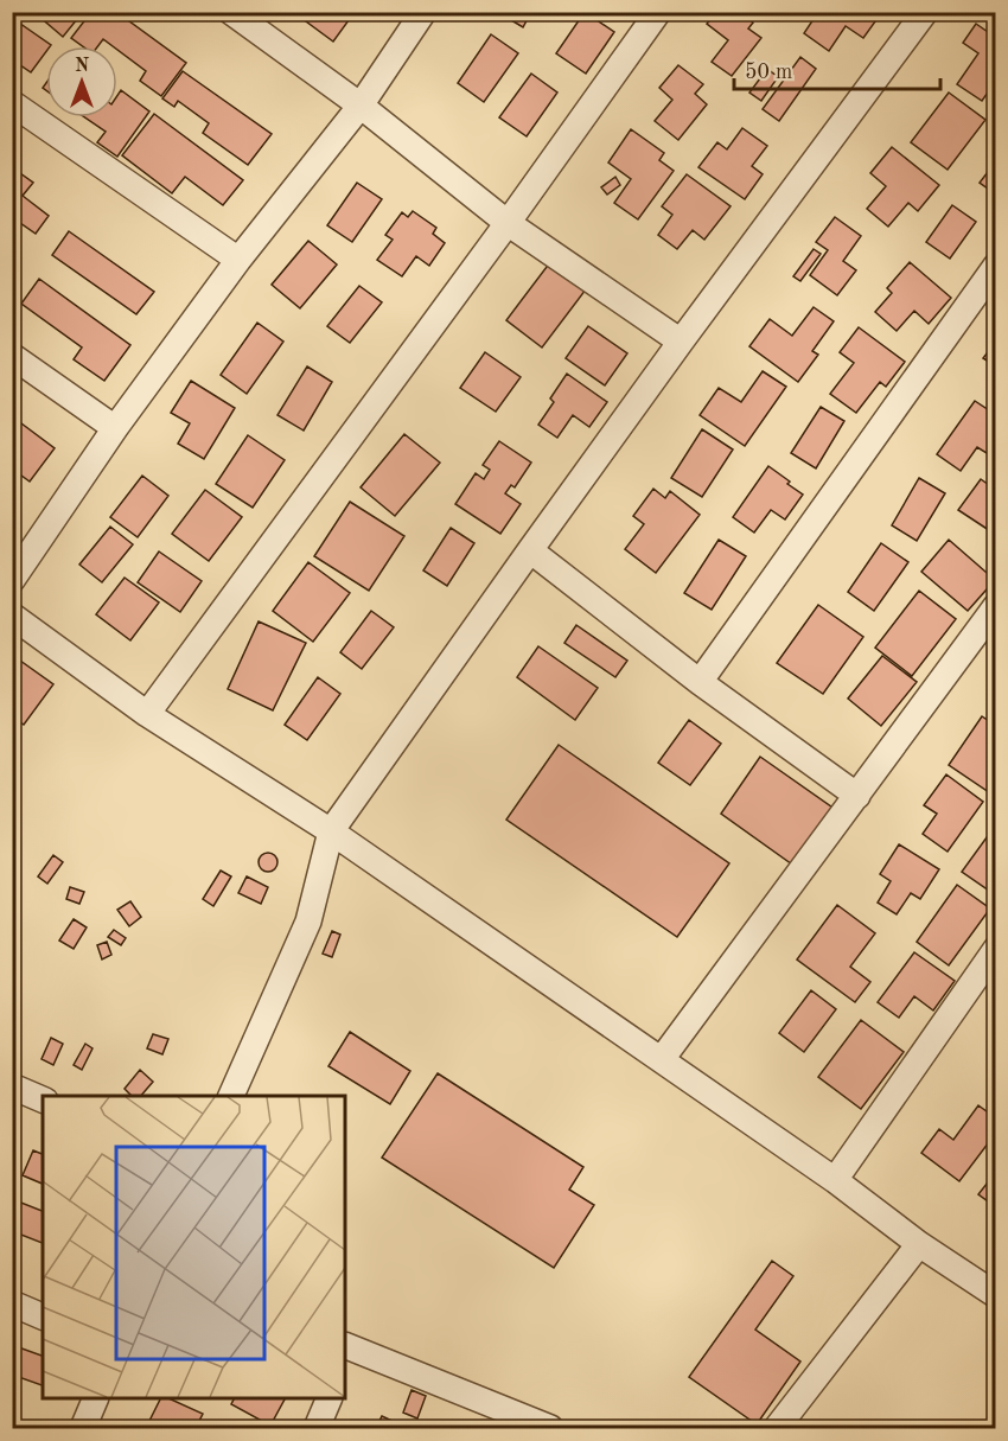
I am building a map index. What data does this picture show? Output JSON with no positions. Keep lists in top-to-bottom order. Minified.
{"scale_bar":"50 m","north":"top"}
